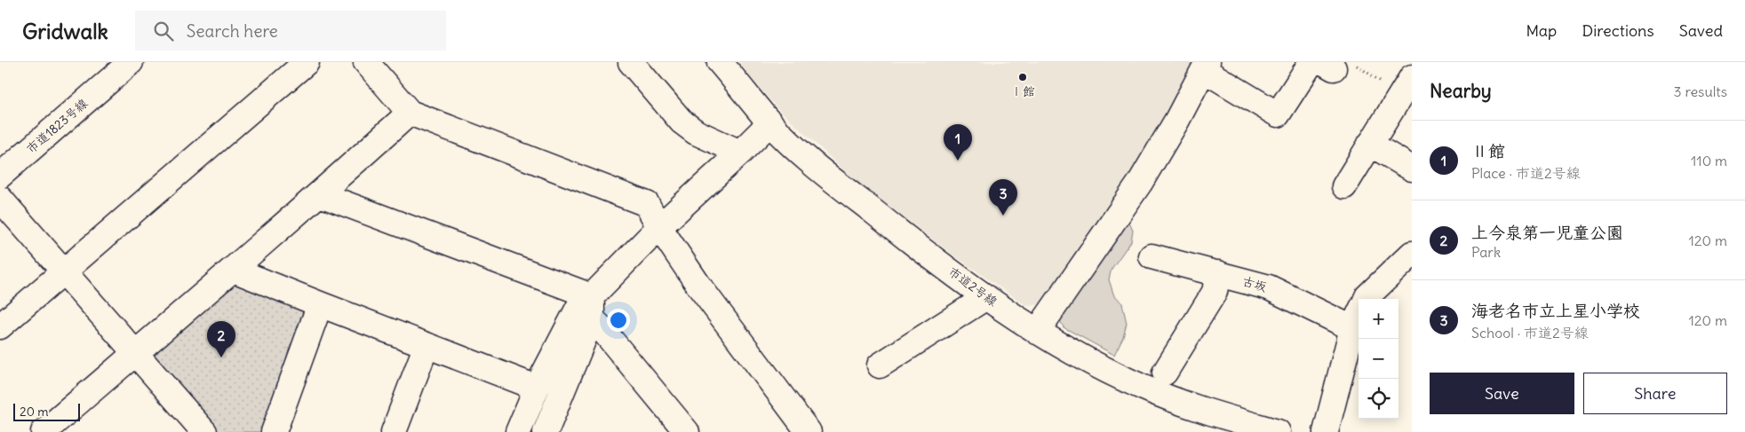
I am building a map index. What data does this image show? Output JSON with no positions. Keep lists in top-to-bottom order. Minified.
{"streets":{"street":["市道1823号線","古坂","市道2号線"]},"places":["Ⅰ館"],"scale_bar":"20 m","page":{"header":"Gridwalk","search":"Search here","nav":["Map","Directions","Saved"],"heading":["Nearby","3 results"],"list":[{"mark":"1","name":"Ⅱ館","note":"Place · 市道2号線","value":"110 m"},{"mark":"2","name":"上今泉第一児童公園","note":"Park","value":"120 m"},{"mark":"3","name":"海老名市立上星小学校","note":"School · 市道2号線","value":"120 m"}],"pins":["1","3","2"],"map_buttons":["+","−"],"buttons":["Save","Share"],"scale":"20 m"}}
